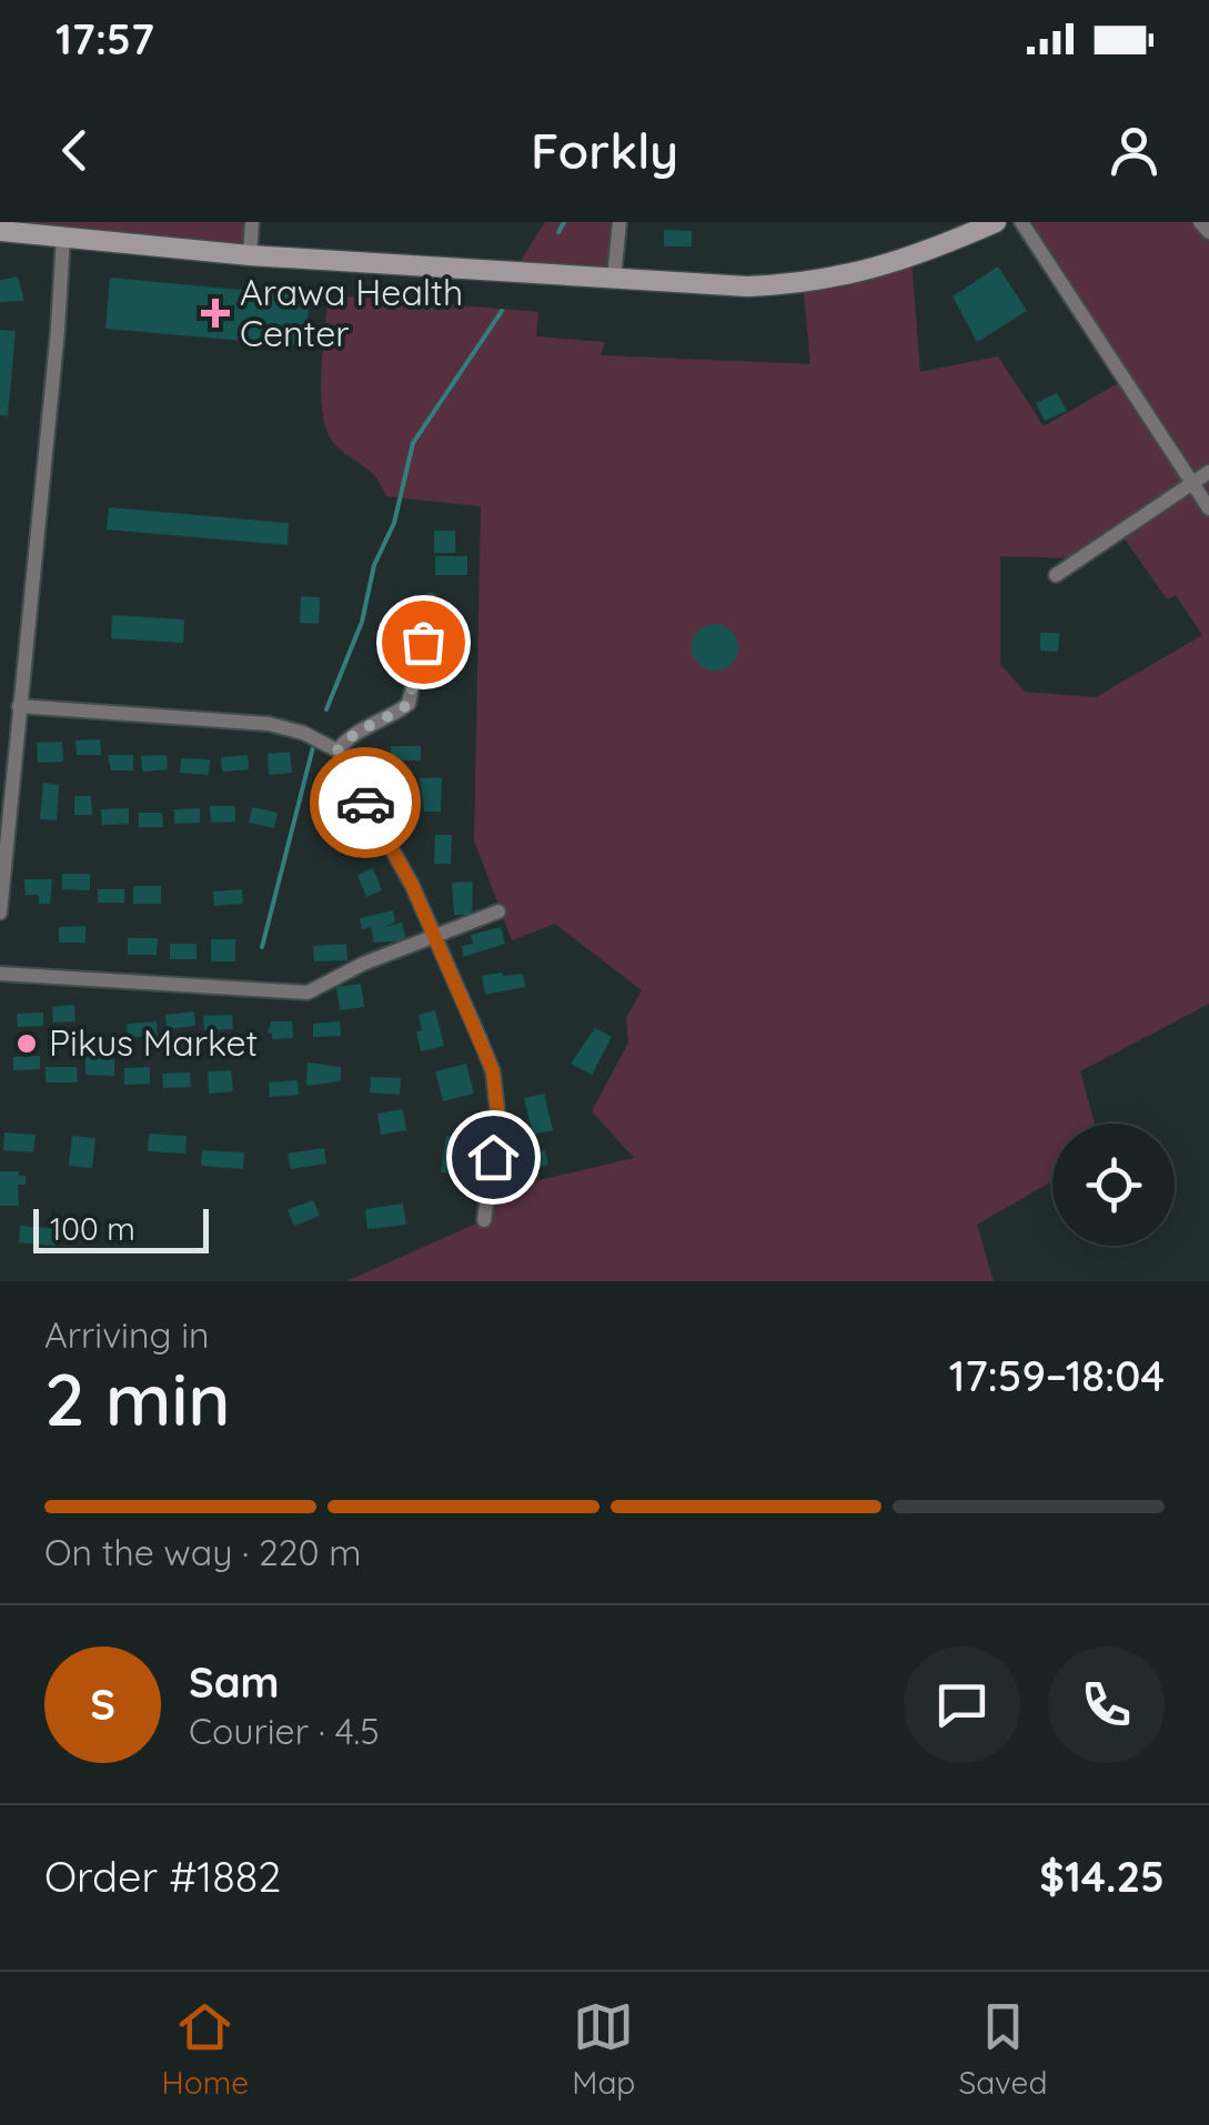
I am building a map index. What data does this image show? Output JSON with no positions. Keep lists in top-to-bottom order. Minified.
{"places":{"health":["Arawa Health Center"],"other":["Pikus Market"]},"scale_bar":"100 m","page":{"status":"17:57","header":"Forkly","scale":"100 m","heading":["2 min","Arriving in","17:59–18:04"],"panel":["Sam","Courier · 4.5","Order #1882","$14.25"],"bar":"On the way · 220 m","round":"S","tabs":["Home","Map","Saved"]}}
